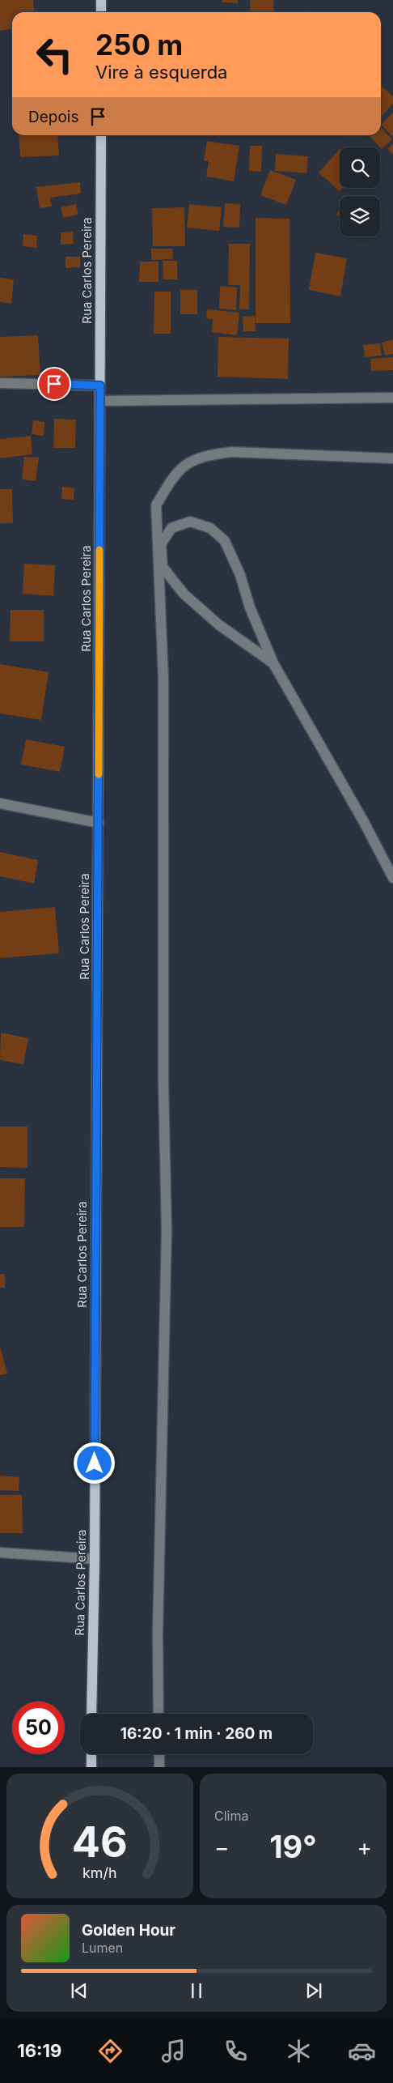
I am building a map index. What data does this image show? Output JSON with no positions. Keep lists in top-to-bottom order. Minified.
{"streets":{"main road":["Rua Carlos Pereira"]},"page":{"turn":["250 m","Vire à esquerda"],"then":"Depois","limit":"50","trip":"16:20 · 1 min · 260 m","tile":"Clima","heat":["−","19°","+"],"song":["Golden Hour","Lumen"],"tabs":"16:19","gauge":["46","km/h"]}}
